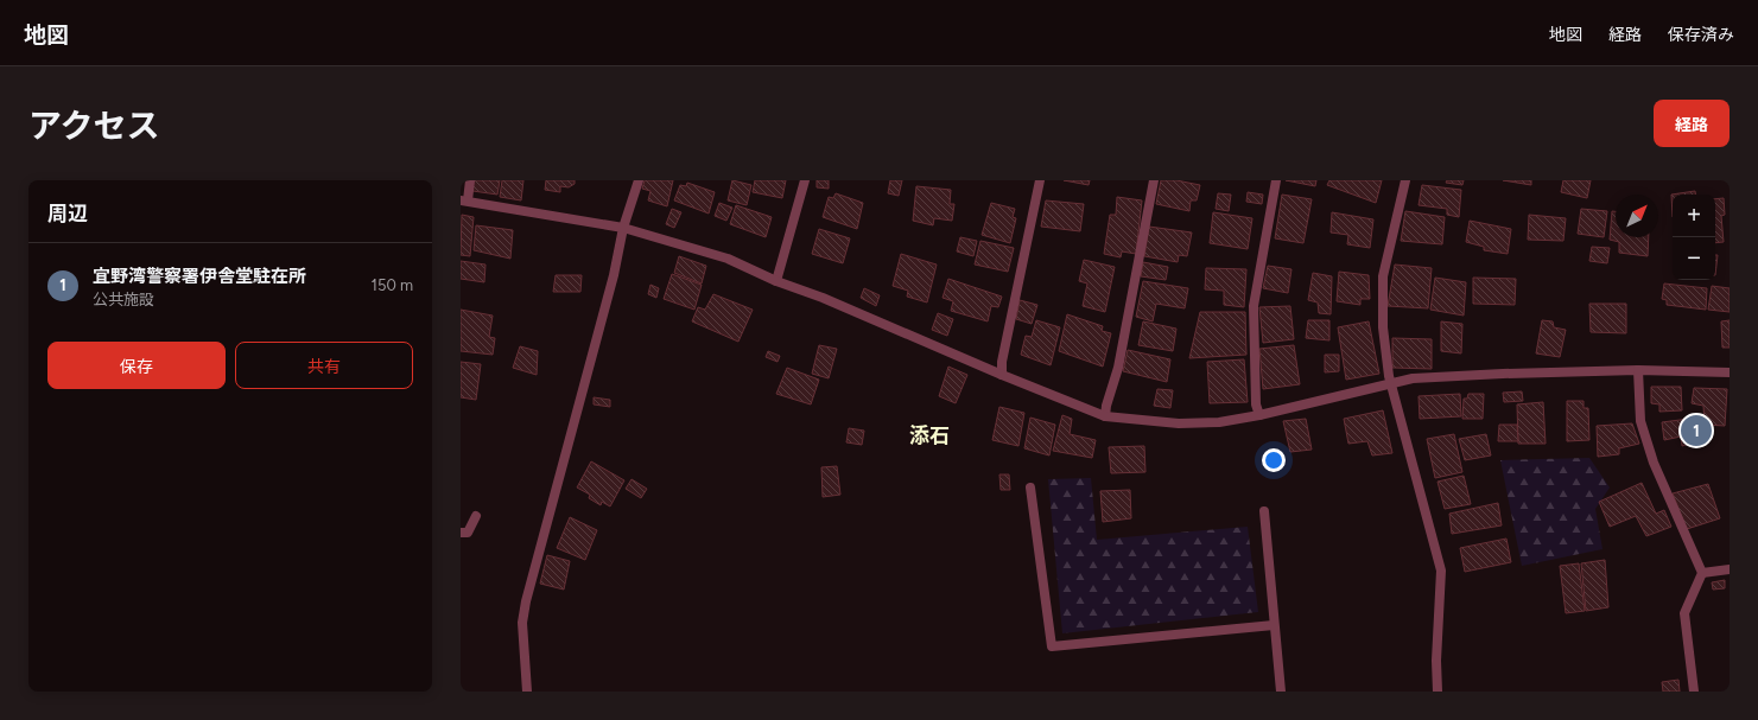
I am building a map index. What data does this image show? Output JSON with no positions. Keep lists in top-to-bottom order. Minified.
{"districts":["添石"],"north":"top right","page":{"header":"地図","nav":["地図","経路","保存済み"],"title":"アクセス","buttons":["経路",["保存","共有"]],"heading":"周辺","map_buttons":["+","−"],"list":[{"mark":"1","name":"宜野湾警察署伊舎堂駐在所","note":"公共施設","value":"150 m"}],"pins":"1"}}
